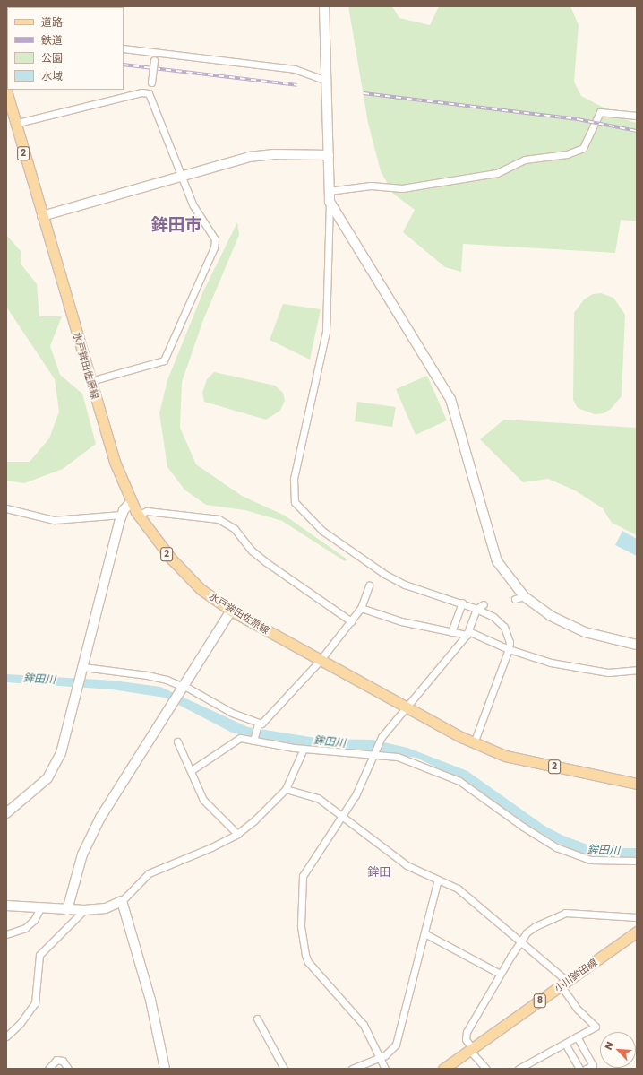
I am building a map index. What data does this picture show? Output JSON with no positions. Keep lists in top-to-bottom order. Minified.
{"streets":{"main road":["2","水戸鉾田佐原線","小川鉾田線","8"]},"districts":["鉾田市","鉾田"],"water":["鉾田川"],"legend":["道路","鉄道","公園","水域"],"north":"top left"}
